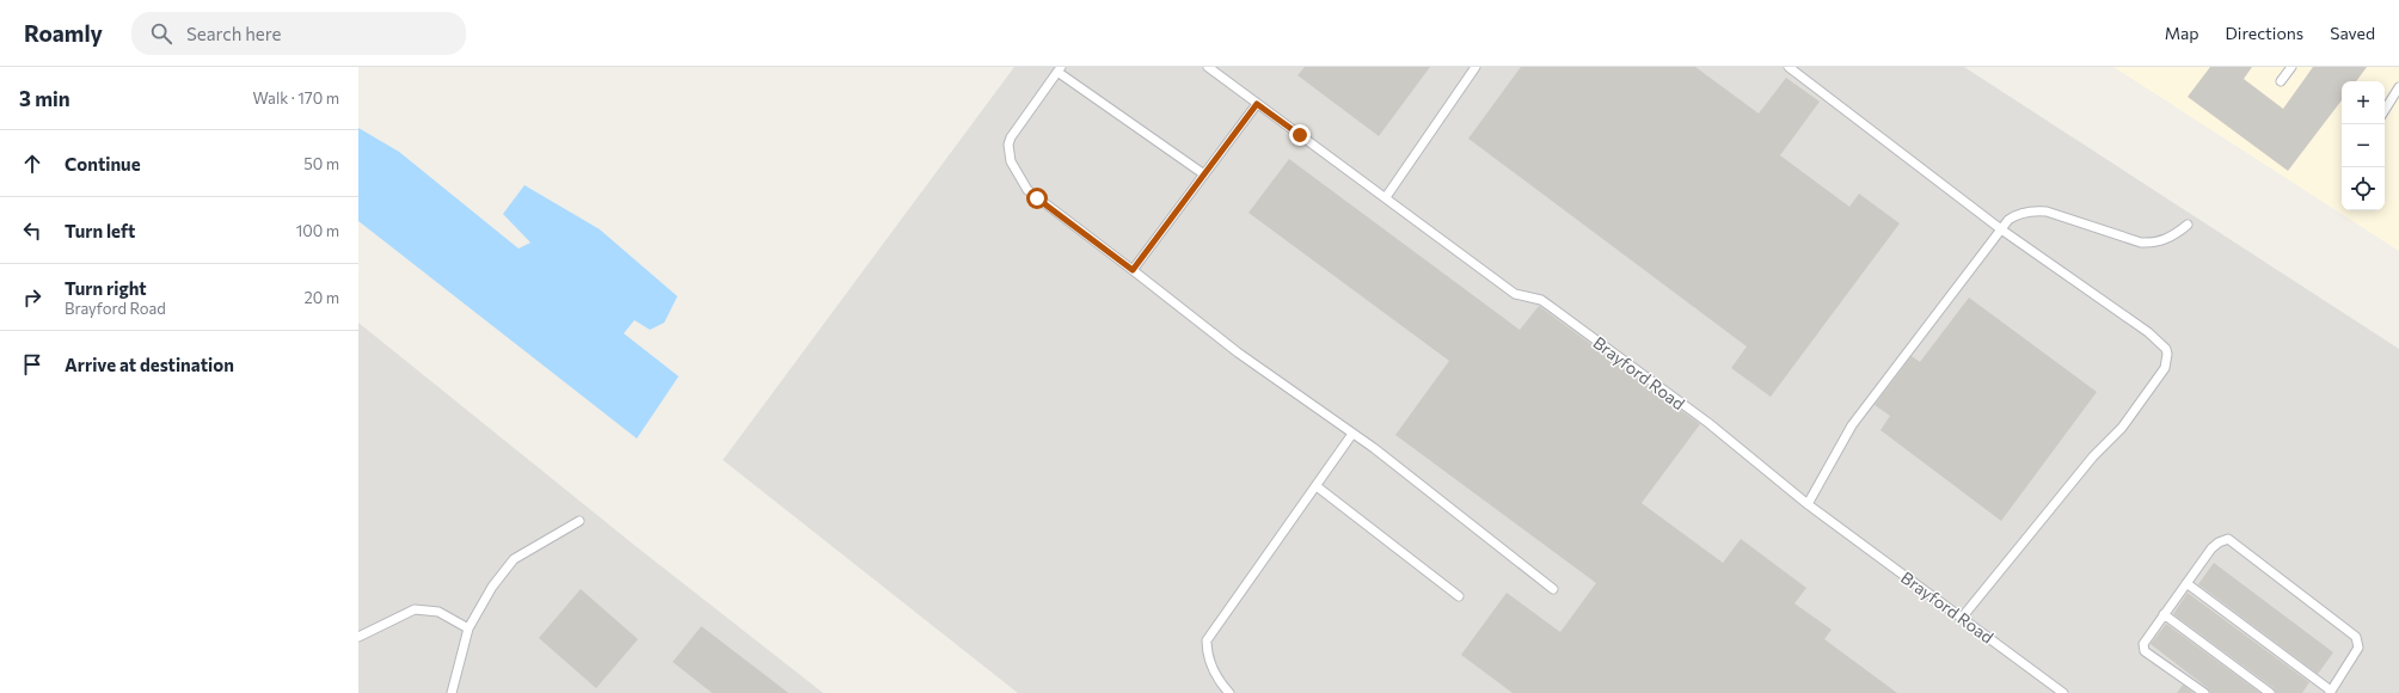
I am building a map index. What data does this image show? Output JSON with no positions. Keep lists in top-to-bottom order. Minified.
{"streets":{"lane":["Brayford Road"]},"page":{"header":"Roamly","search":"Search here","nav":["Map","Directions","Saved"],"heading":["3 min","Walk · 170 m"],"map_buttons":["+","−"],"list":[["Continue","50 m"],["Turn left","100 m"],["Turn right","Brayford Road","20 m"],"Arrive at destination"]}}
